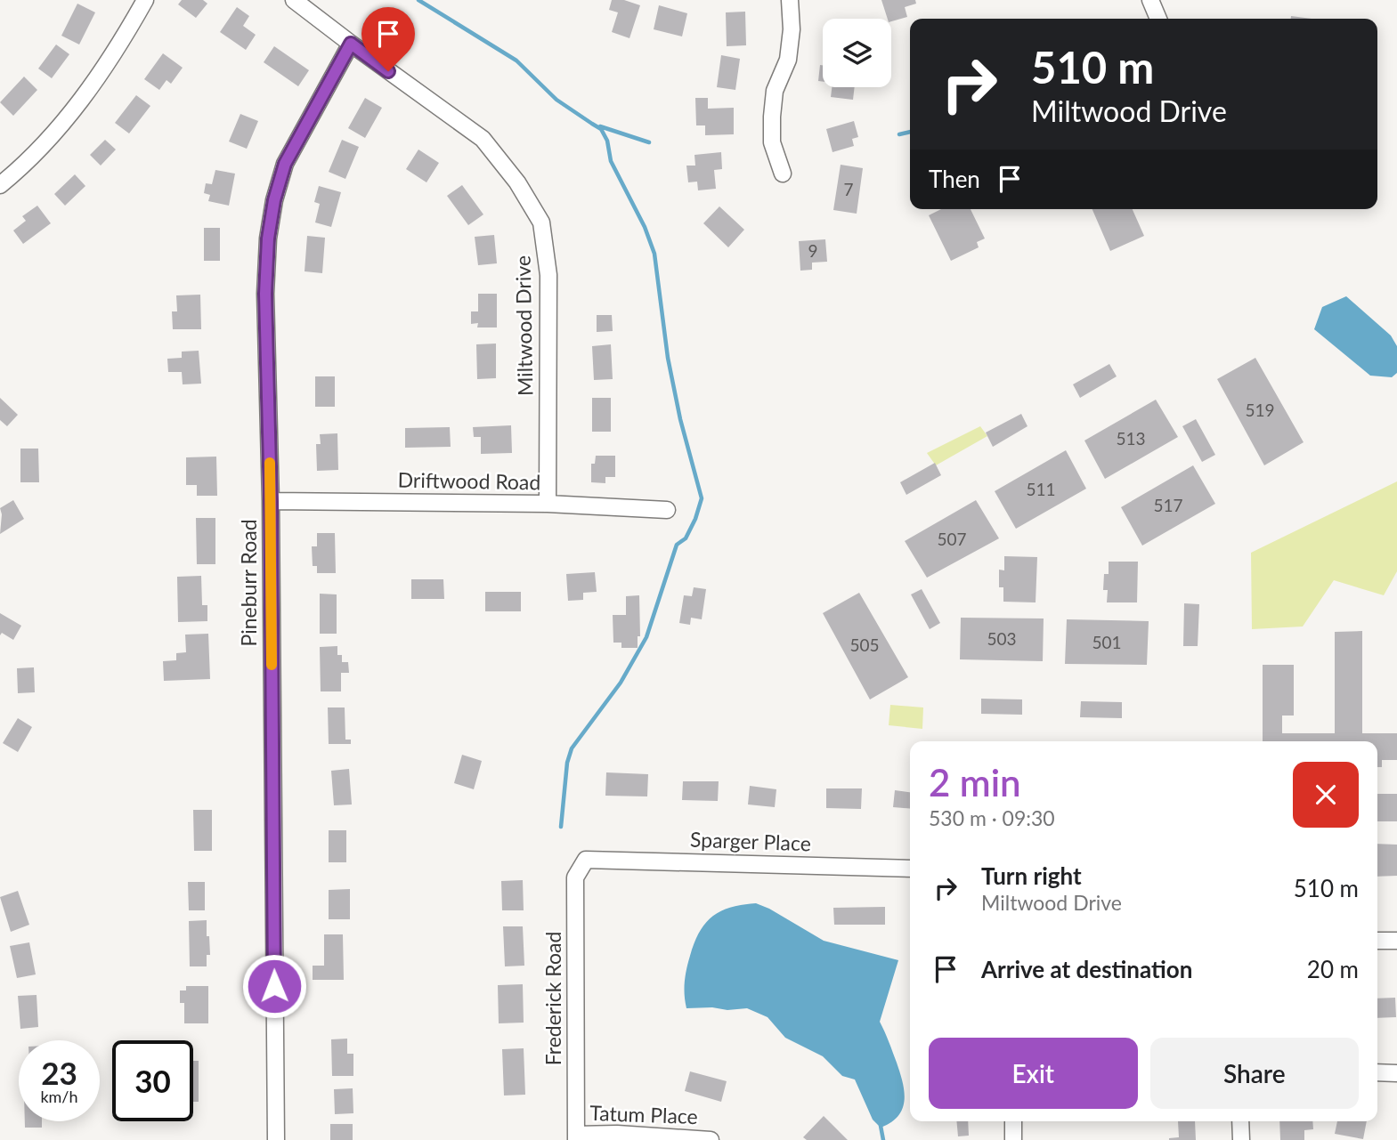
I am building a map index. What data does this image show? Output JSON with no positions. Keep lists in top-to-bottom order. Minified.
{"streets":{"street":["Miltwood Drive","Driftwood Road","Pineburr Road","Sparger Place","Frederick Road","Tatum Place"]},"crossings":[["Miltwood Drive","Driftwood Road"],["Miltwood Drive","Pineburr Road"],["Driftwood Road","Pineburr Road"],["Sparger Place","Frederick Road"],["Frederick Road","Tatum Place"]],"house_numbers":["7","9","519","513","511","517","507","503","501","505"],"page":{"turn":["510 m","Miltwood Drive"],"then":"Then","heading":["2 min","530 m · 09:30"],"list":[{"name":"Turn right","note":"Miltwood Drive","value":"510 m"},{"name":"Arrive at destination","value":"20 m"}],"buttons":["Exit","Share"],"speed":"23 km/h","limit":"30"}}
